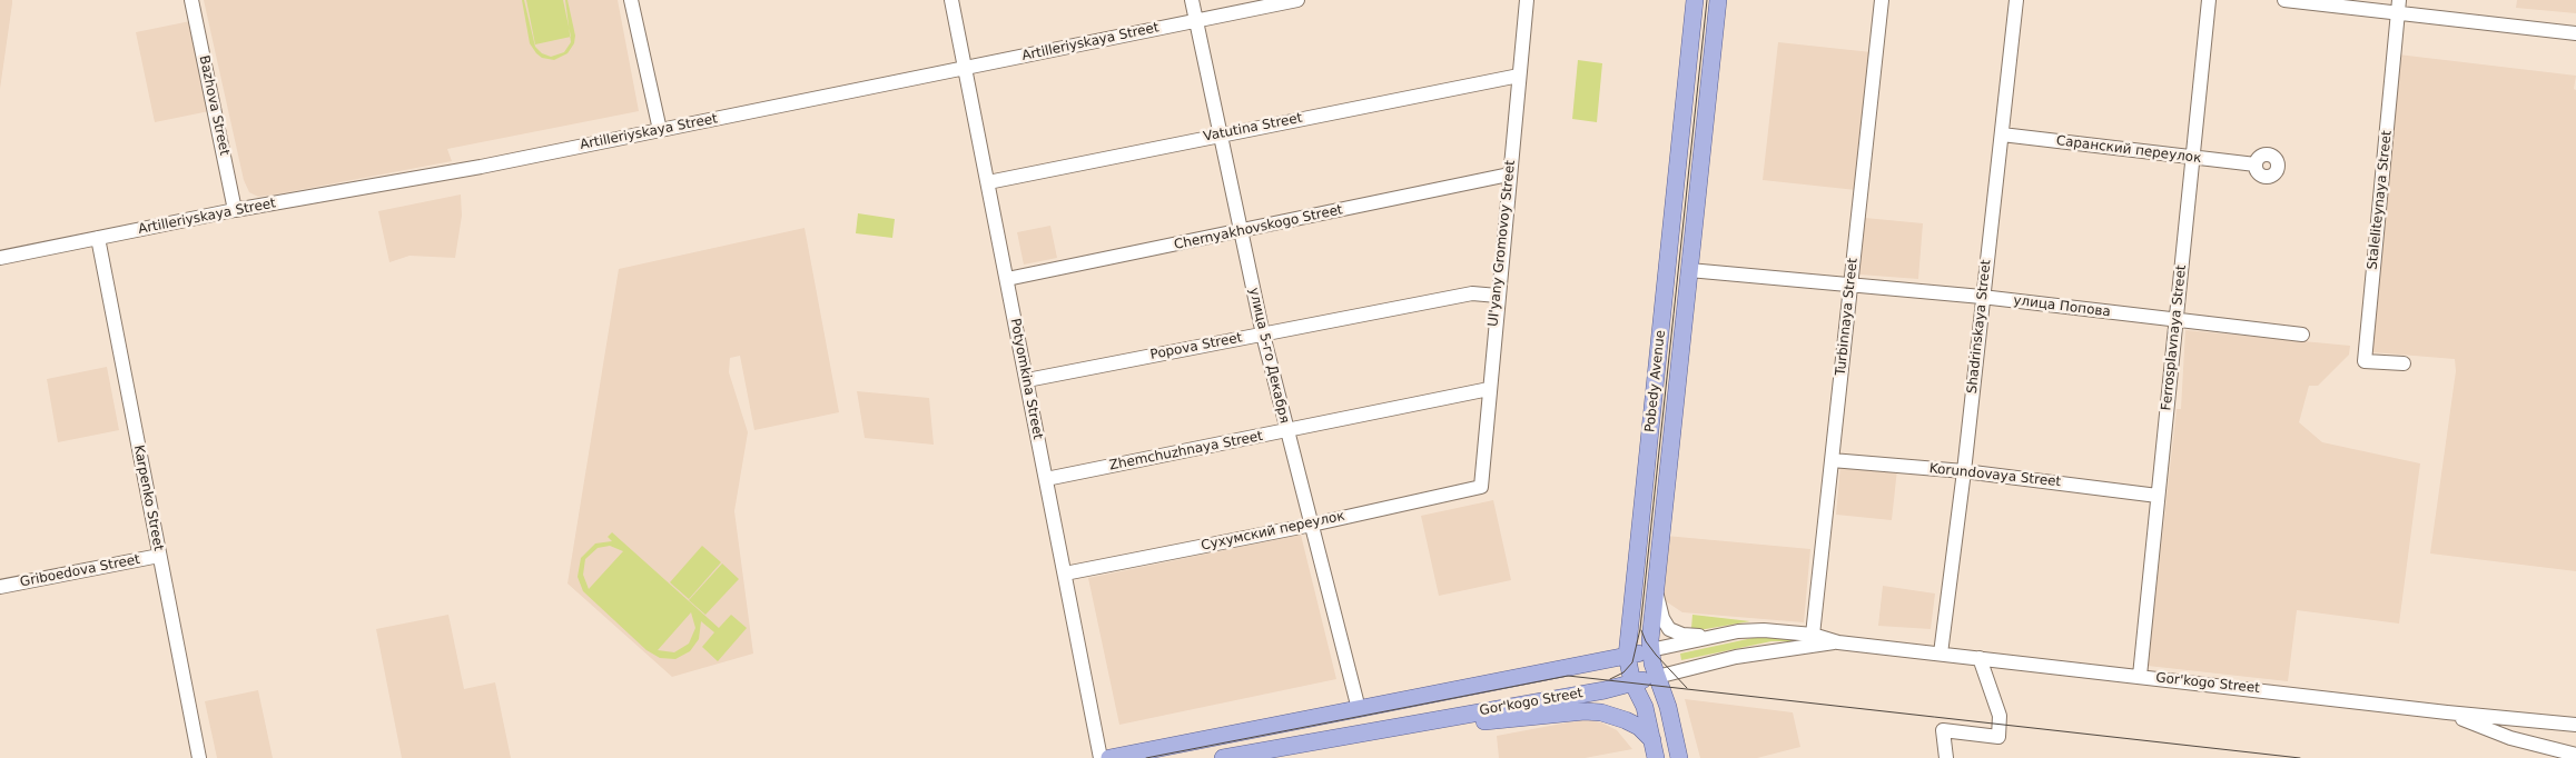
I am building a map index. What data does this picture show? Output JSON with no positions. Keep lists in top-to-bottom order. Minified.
{"streets":{"main road":["Pobedy Avenue","Gor'kogo Street"],"street":["Artilleriyskaya Street","Bazhova Street","Vatutina Street","Саранский переулок","Staleliteynaya Street","Chernyakhovskogo Street","Ul'yany Gromovoy Street","улица Попова","Turbinnaya Street","Shadrinskaya Street","Ferrosplavnaya Street","Popova Street","улица 5-го Декабря","Potyomkina Street","Zhemchuzhnaya Street","Korundovaya Street","Karpenko Street","Сухумский переулок","Griboedova Street"]},"crossings":[["Artilleriyskaya Street","Bazhova Street"],["Artilleriyskaya Street","улица 5-го Декабря"],["Artilleriyskaya Street","Potyomkina Street"],["Artilleriyskaya Street","Karpenko Street"],["Vatutina Street","Ul'yany Gromovoy Street"],["Vatutina Street","улица 5-го Декабря"],["Vatutina Street","Potyomkina Street"],["Саранский переулок","Shadrinskaya Street"],["Саранский переулок","Ferrosplavnaya Street"],["Chernyakhovskogo Street","Ul'yany Gromovoy Street"],["Chernyakhovskogo Street","улица 5-го Декабря"],["Chernyakhovskogo Street","Potyomkina Street"],["Ul'yany Gromovoy Street","Popova Street"],["Ul'yany Gromovoy Street","Zhemchuzhnaya Street"],["Ul'yany Gromovoy Street","Сухумский переулок"],["улица Попова","Turbinnaya Street"],["улица Попова","Shadrinskaya Street"],["улица Попова","Ferrosplavnaya Street"],["улица Попова","Pobedy Avenue"],["Turbinnaya Street","Korundovaya Street"],["Turbinnaya Street","Gor'kogo Street"],["Shadrinskaya Street","Korundovaya Street"],["Shadrinskaya Street","Gor'kogo Street"],["Ferrosplavnaya Street","Korundovaya Street"],["Ferrosplavnaya Street","Gor'kogo Street"],["Popova Street","улица 5-го Декабря"],["Popova Street","Potyomkina Street"],["улица 5-го Декабря","Zhemchuzhnaya Street"],["улица 5-го Декабря","Сухумский переулок"],["улица 5-го Декабря","Gor'kogo Street"],["Potyomkina Street","Zhemchuzhnaya Street"],["Potyomkina Street","Сухумский переулок"],["Pobedy Avenue","Gor'kogo Street"],["Karpenko Street","Griboedova Street"]]}
